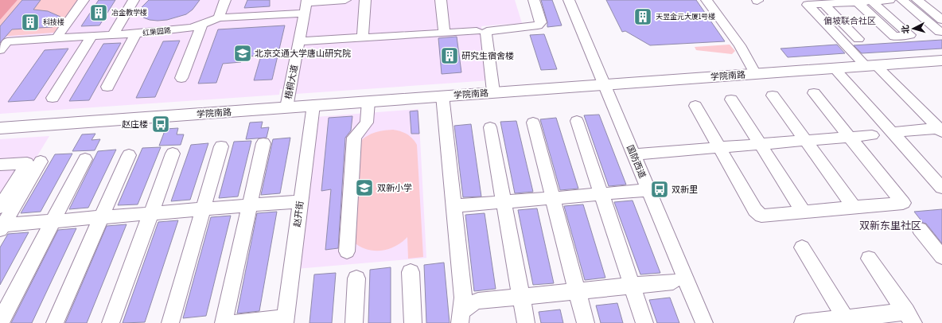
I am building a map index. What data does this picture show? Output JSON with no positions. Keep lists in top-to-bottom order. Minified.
{"streets":{"main road":["学院南路"],"street":["红果园路","梧桐大道","国防西道","赵开街"]},"crossings":[["红果园路","梧桐大道"],["学院南路","梧桐大道"],["学院南路","国防西道"],["学院南路","赵开街"]],"districts":["偏坡联合社区","双新东里社区"],"places":{"building":["冶金教学楼","天昱金元大厦1号楼","科技楼","研究生宿舍楼"],"school or university":["北京交通大学唐山研究院","双新小学"],"bus stop":["赵庄楼","双新里"]},"north":"left"}
